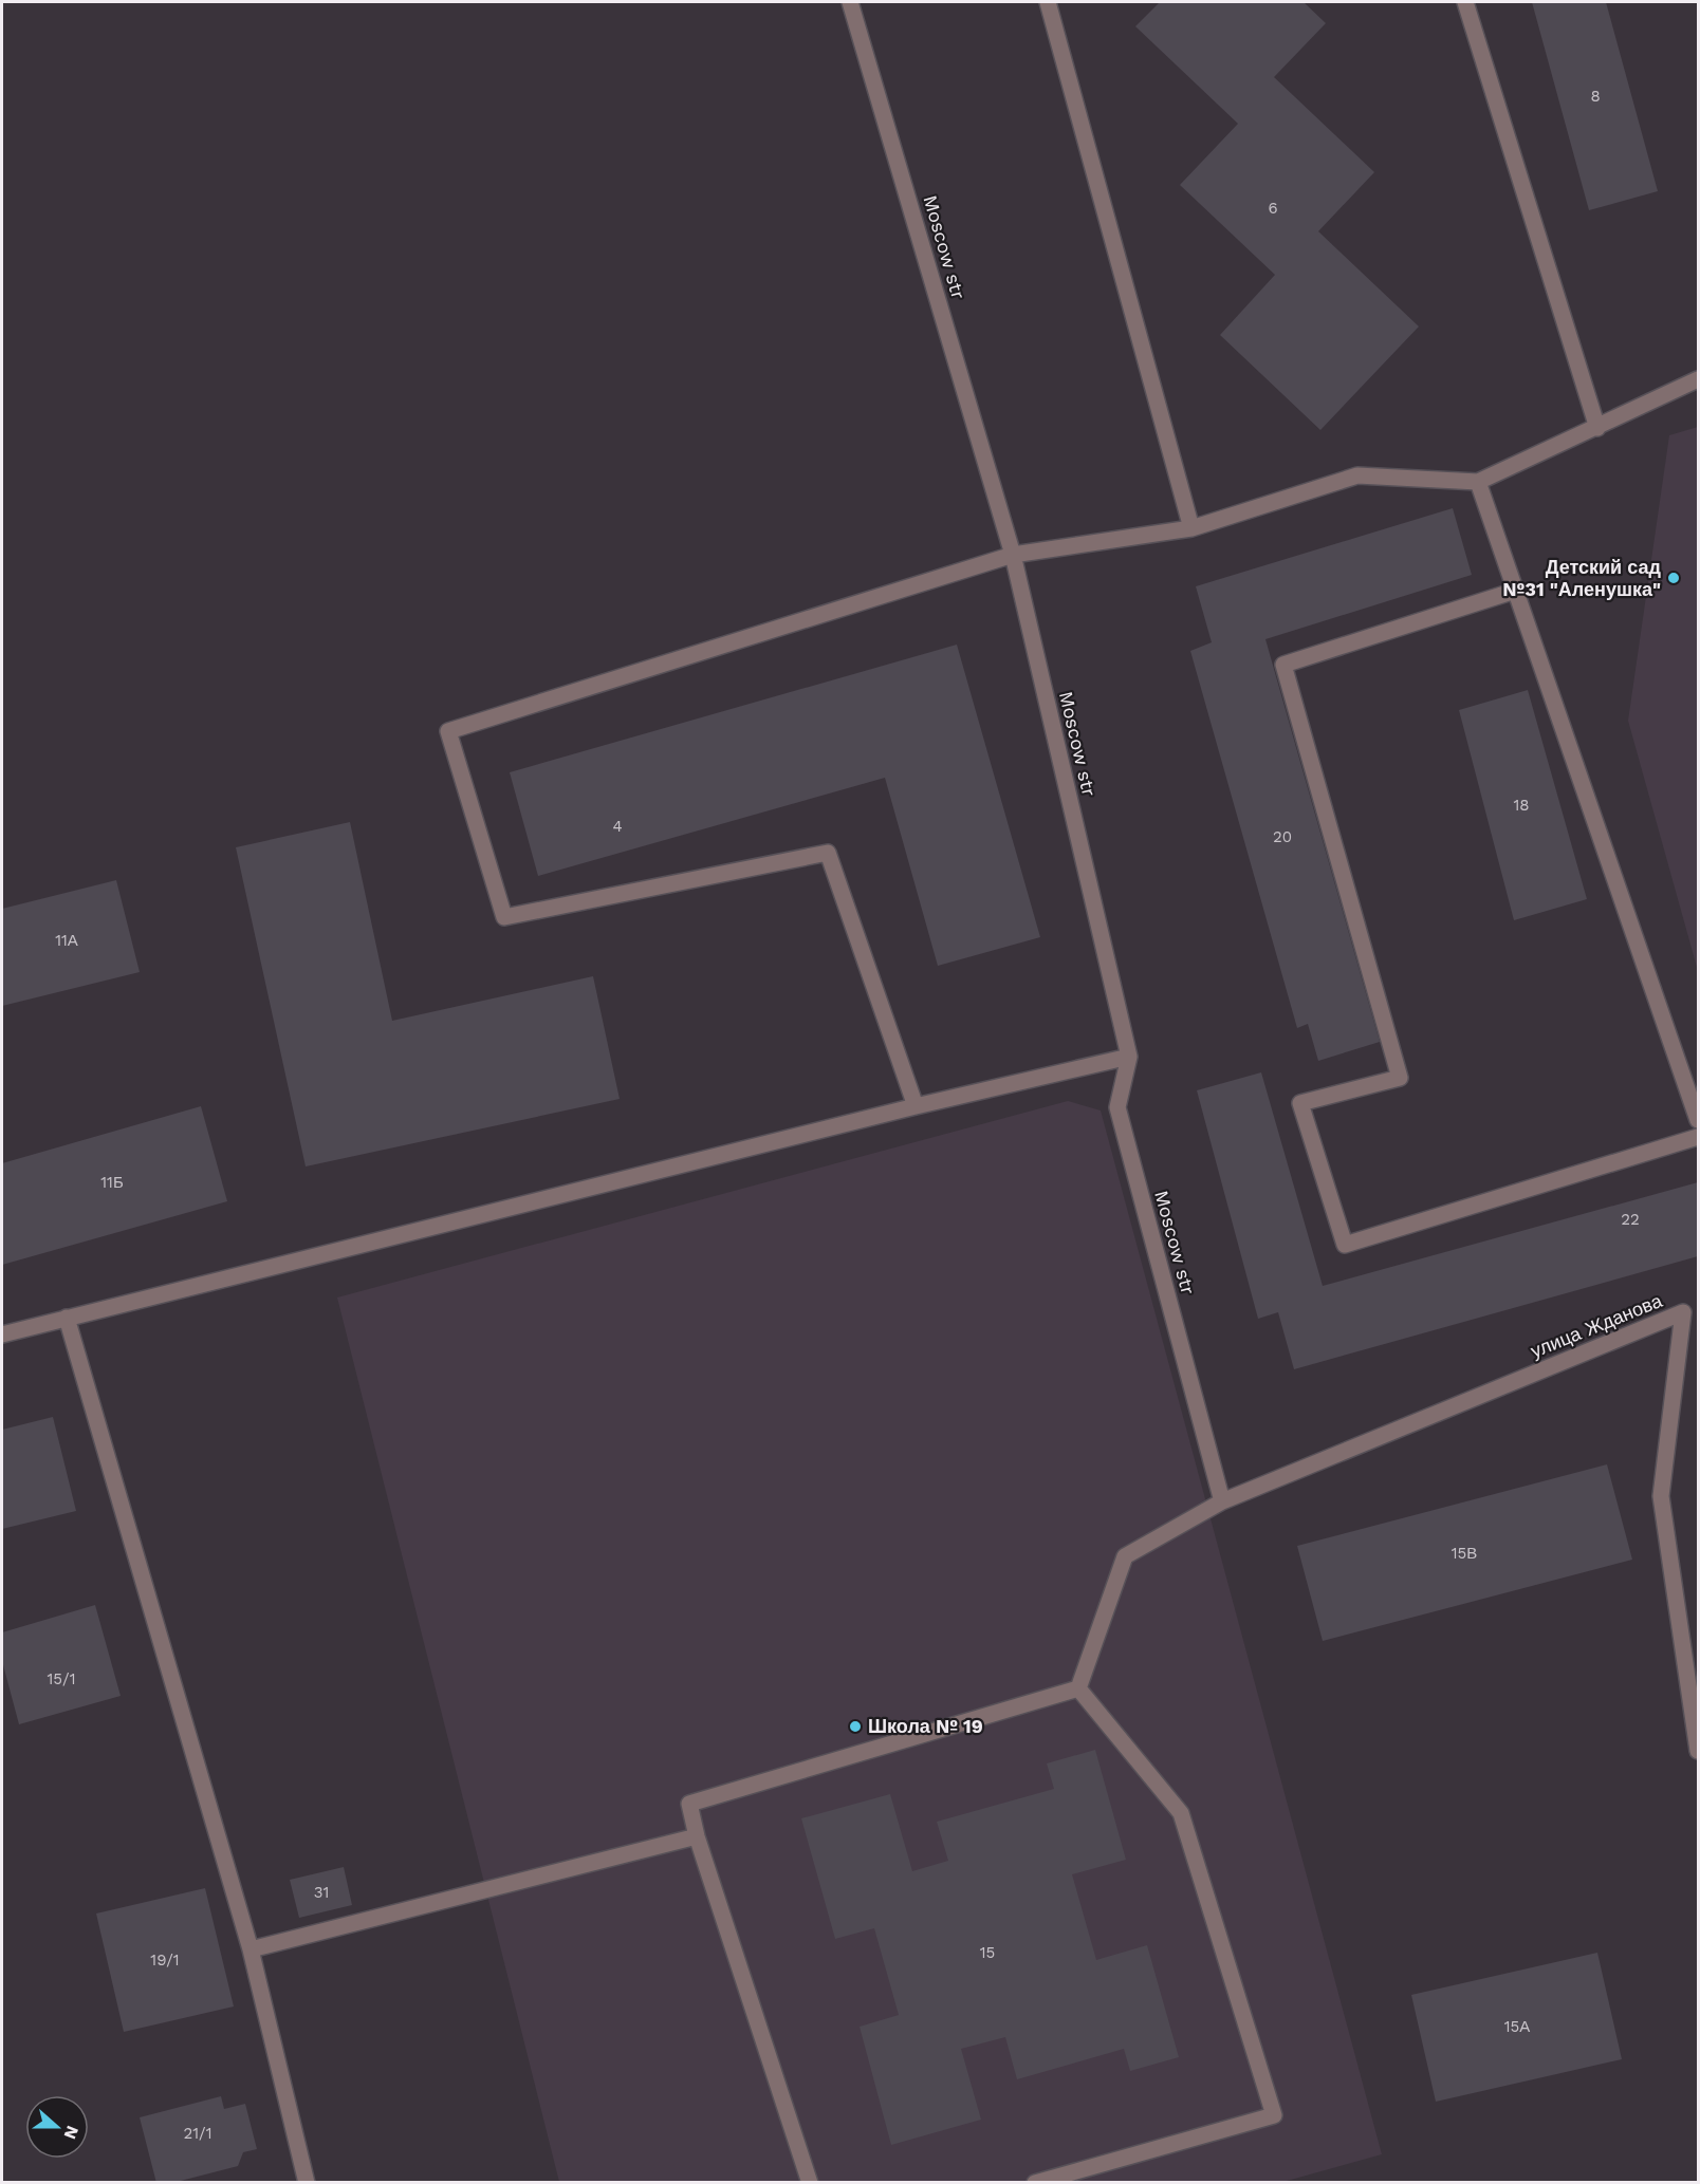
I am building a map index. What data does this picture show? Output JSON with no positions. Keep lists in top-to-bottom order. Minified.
{"streets":{"street":["Moscow str","улица Жданова"]},"crossings":[["Moscow str","улица Жданова"]],"places":["Детский сад №31 \"Аленушка\"","Школа № 19"],"house_numbers":["8","6","18","4","20","11А","11Б","22","15В","15/1","31","15","19/1","15А","21/1"],"north":"right"}
